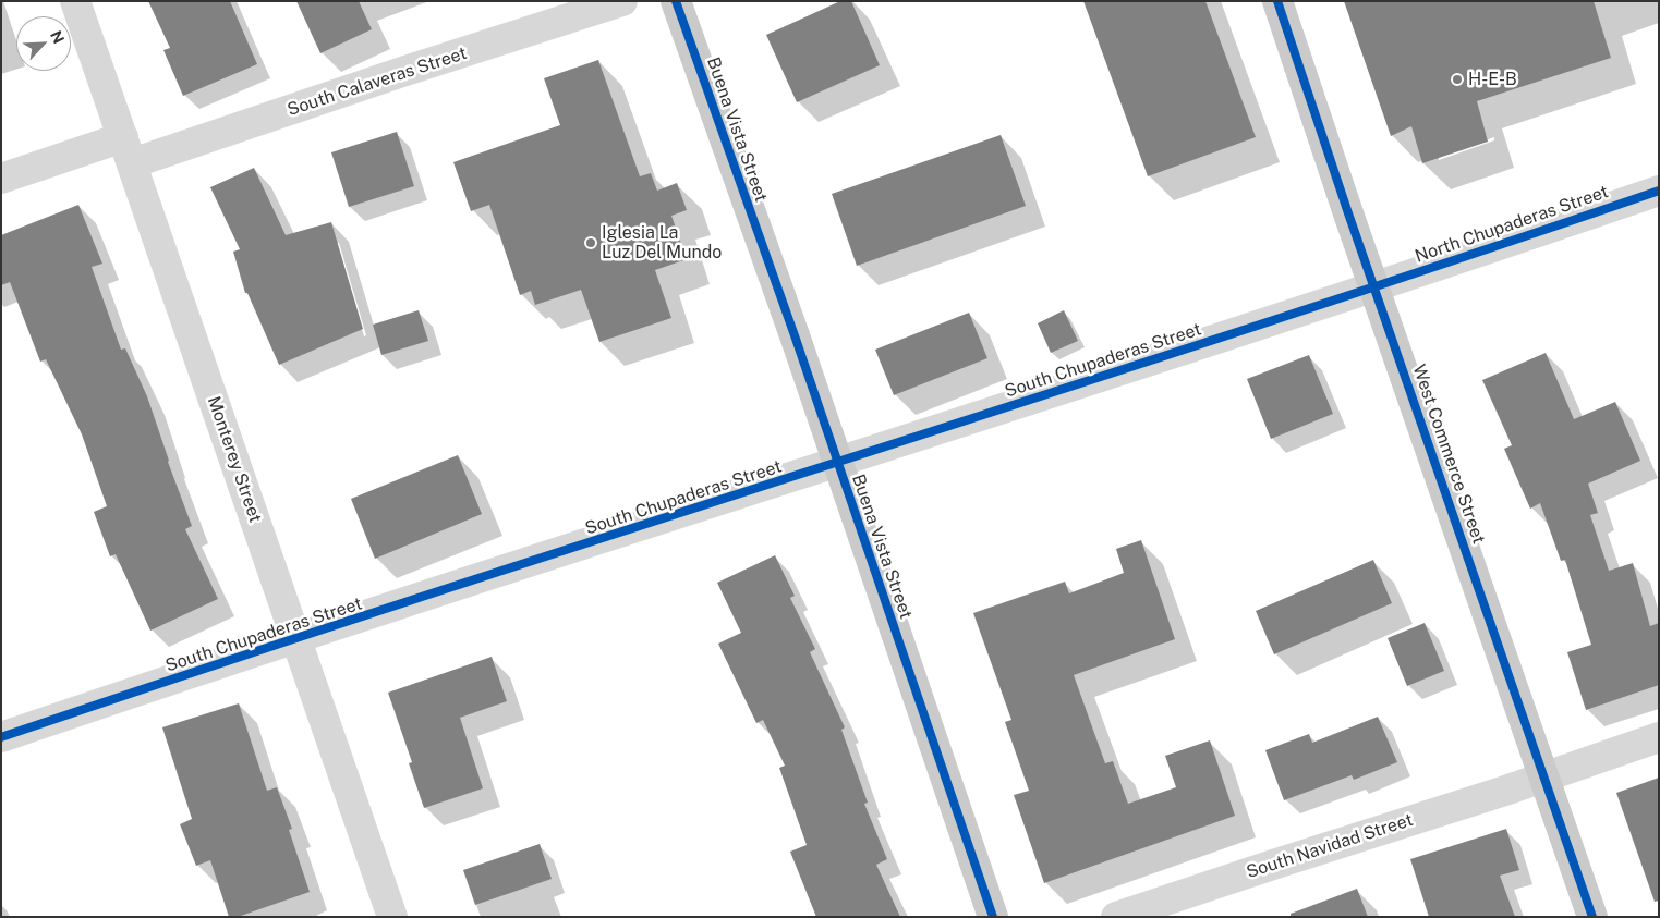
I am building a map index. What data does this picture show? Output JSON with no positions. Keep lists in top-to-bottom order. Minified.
{"streets":{"main road":["Buena Vista Street","West Commerce Street"],"street":["South Calaveras Street","North Chupaderas Street","South Chupaderas Street","Monterey Street","South Navidad Street"]},"crossings":[["South Calaveras Street","Monterey Street"],["Buena Vista Street","South Chupaderas Street"],["North Chupaderas Street","South Chupaderas Street"],["North Chupaderas Street","West Commerce Street"],["South Chupaderas Street","West Commerce Street"],["South Chupaderas Street","Monterey Street"],["West Commerce Street","South Navidad Street"]],"places":["H-E-B","Iglesia La Luz Del Mundo"],"north":"top right"}
